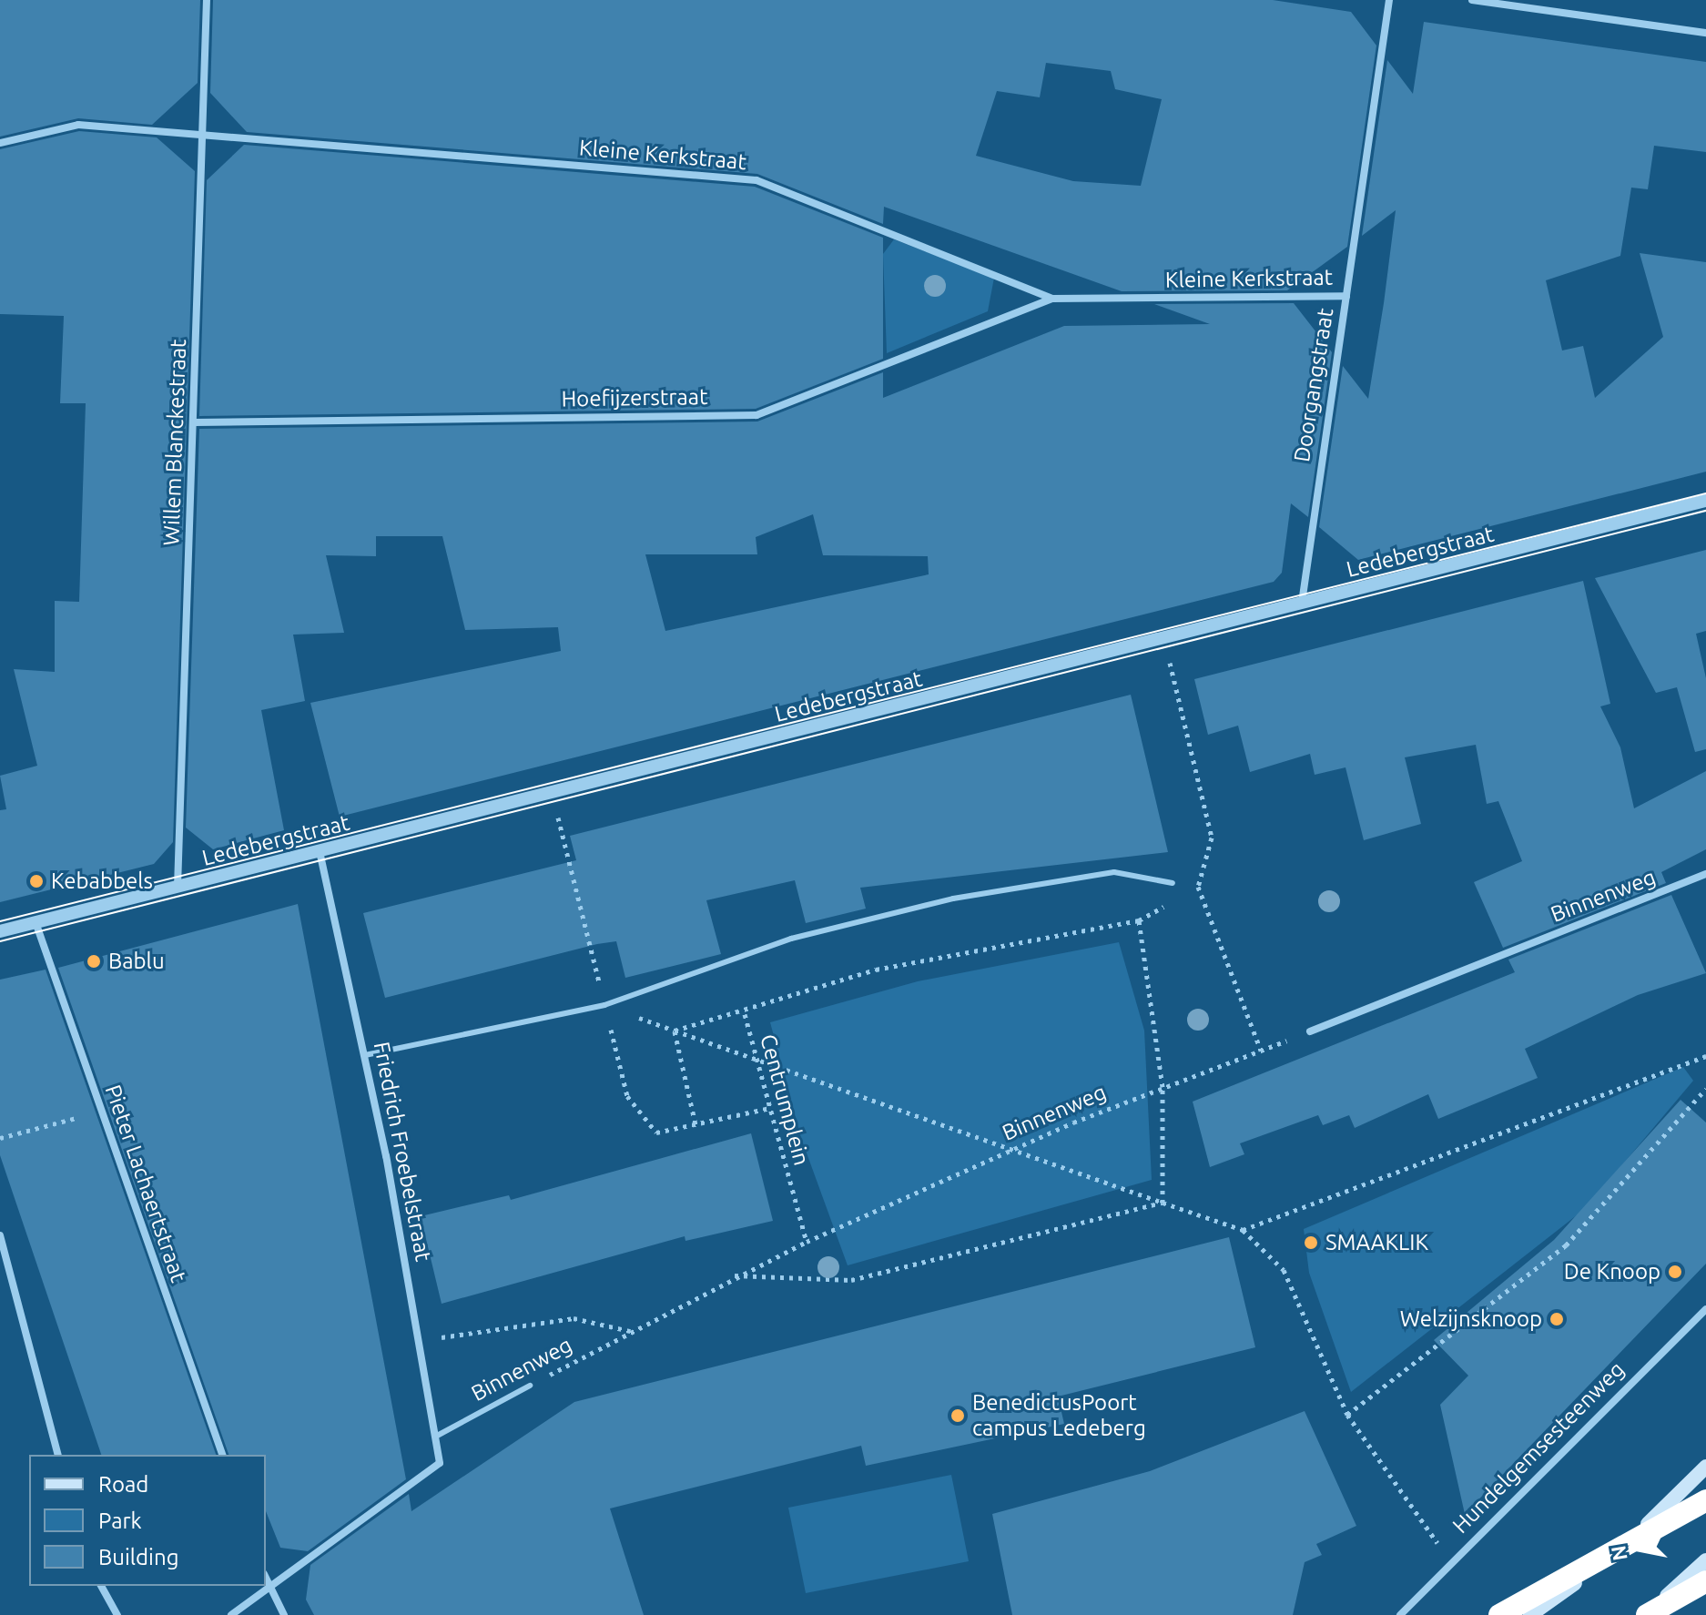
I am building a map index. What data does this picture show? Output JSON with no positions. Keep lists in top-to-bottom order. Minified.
{"streets":{"street":["Kleine Kerkstraat","Doorgangstraat","Hoefijzerstraat","Willem Blanckestraat","Ledebergstraat","Binnenweg","Friedrich Froebelstraat","Pieter Lachaertstraat","Hundelgemsesteenweg"],"path":["Centrumplein"]},"crossings":[["Kleine Kerkstraat","Doorgangstraat"],["Kleine Kerkstraat","Hoefijzerstraat"],["Kleine Kerkstraat","Willem Blanckestraat"],["Doorgangstraat","Ledebergstraat"],["Hoefijzerstraat","Willem Blanckestraat"],["Willem Blanckestraat","Ledebergstraat"],["Ledebergstraat","Friedrich Froebelstraat"],["Ledebergstraat","Pieter Lachaertstraat"],["Binnenweg","Centrumplein"],["Binnenweg","Friedrich Froebelstraat"]],"places":["Kebabbels","Bablu","SMAAKLIK","De Knoop","Welzijnsknoop","BenedictusPoort campus Ledeberg"],"legend":["Road","Park","Building"],"north":"left"}
